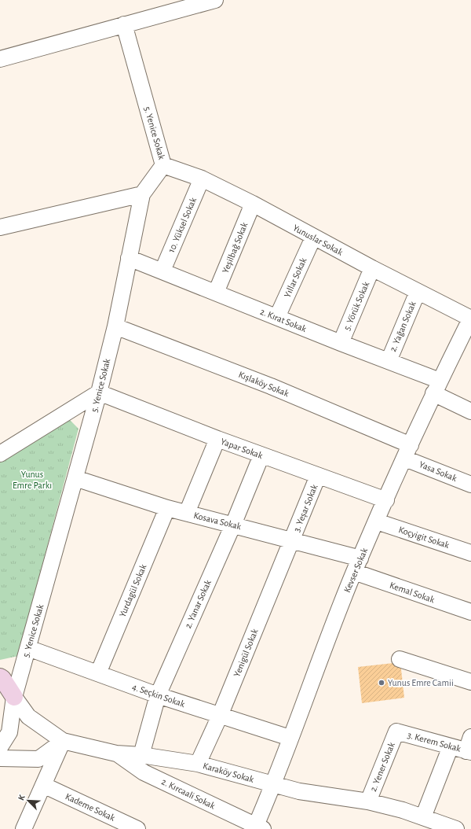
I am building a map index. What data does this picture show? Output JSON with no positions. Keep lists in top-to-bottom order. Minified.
{"streets":{"street":["5. Yenice Sokak","10. Yüksel Sokak","Yunuslar Sokak","Yeşilbağ Sokak","Yıllar Sokak","5. Yörük Sokak","2. Kırat Sokak","2. Yağan Sokak","Kışlaköy Sokak","Yapar Sokak","Yasa Sokak","3. Yeşar Sokak","Kosava Sokak","Koçyigit Sokak","Kevser Sokak","Yurdagül Sokak","Kemal Sokak","2. Yanar Sokak","Yenigül Sokak","4. Seçkin Sokak","3. Kerem Sokak","2. Yener Sokak","Karaköy Sokak","2. Kırcaali Sokak","Kademe Sokak"]},"crossings":[["5. Yenice Sokak","Yunuslar Sokak"],["5. Yenice Sokak","2. Kırat Sokak"],["5. Yenice Sokak","Kışlaköy Sokak"],["5. Yenice Sokak","Yapar Sokak"],["5. Yenice Sokak","Kosava Sokak"],["5. Yenice Sokak","4. Seçkin Sokak"],["5. Yenice Sokak","Karaköy Sokak"],["10. Yüksel Sokak","Yunuslar Sokak"],["10. Yüksel Sokak","2. Kırat Sokak"],["Yunuslar Sokak","Yeşilbağ Sokak"],["Yunuslar Sokak","Yıllar Sokak"],["Yunuslar Sokak","5. Yörük Sokak"],["Yunuslar Sokak","2. Yağan Sokak"],["Yunuslar Sokak","Kevser Sokak"],["Yeşilbağ Sokak","2. Kırat Sokak"],["Yıllar Sokak","2. Kırat Sokak"],["5. Yörük Sokak","2. Kırat Sokak"],["2. Kırat Sokak","2. Yağan Sokak"],["2. Kırat Sokak","Kevser Sokak"],["Kışlaköy Sokak","Yasa Sokak"],["Kışlaköy Sokak","Kevser Sokak"],["Yapar Sokak","3. Yeşar Sokak"],["Yapar Sokak","Kevser Sokak"],["Yapar Sokak","2. Yanar Sokak"],["Yasa Sokak","Kevser Sokak"],["3. Yeşar Sokak","Kosava Sokak"],["3. Yeşar Sokak","Yenigül Sokak"],["Kosava Sokak","Kevser Sokak"],["Kosava Sokak","Yurdagül Sokak"],["Kosava Sokak","Kemal Sokak"],["Kosava Sokak","2. Yanar Sokak"],["Kosava Sokak","Yenigül Sokak"],["Koçyigit Sokak","Kevser Sokak"],["Kevser Sokak","Kemal Sokak"],["Kevser Sokak","4. Seçkin Sokak"],["Kevser Sokak","Karaköy Sokak"],["Kevser Sokak","2. Kırcaali Sokak"],["Yurdagül Sokak","4. Seçkin Sokak"],["2. Yanar Sokak","4. Seçkin Sokak"],["2. Yanar Sokak","Karaköy Sokak"],["Yenigül Sokak","4. Seçkin Sokak"],["Yenigül Sokak","Karaköy Sokak"],["3. Kerem Sokak","2. Yener Sokak"],["2. Yener Sokak","Karaköy Sokak"],["Karaköy Sokak","2. Kırcaali Sokak"]],"parks":["Yunus Emre Parkı"],"places":["Yunus Emre Camii"],"north":"top left"}
